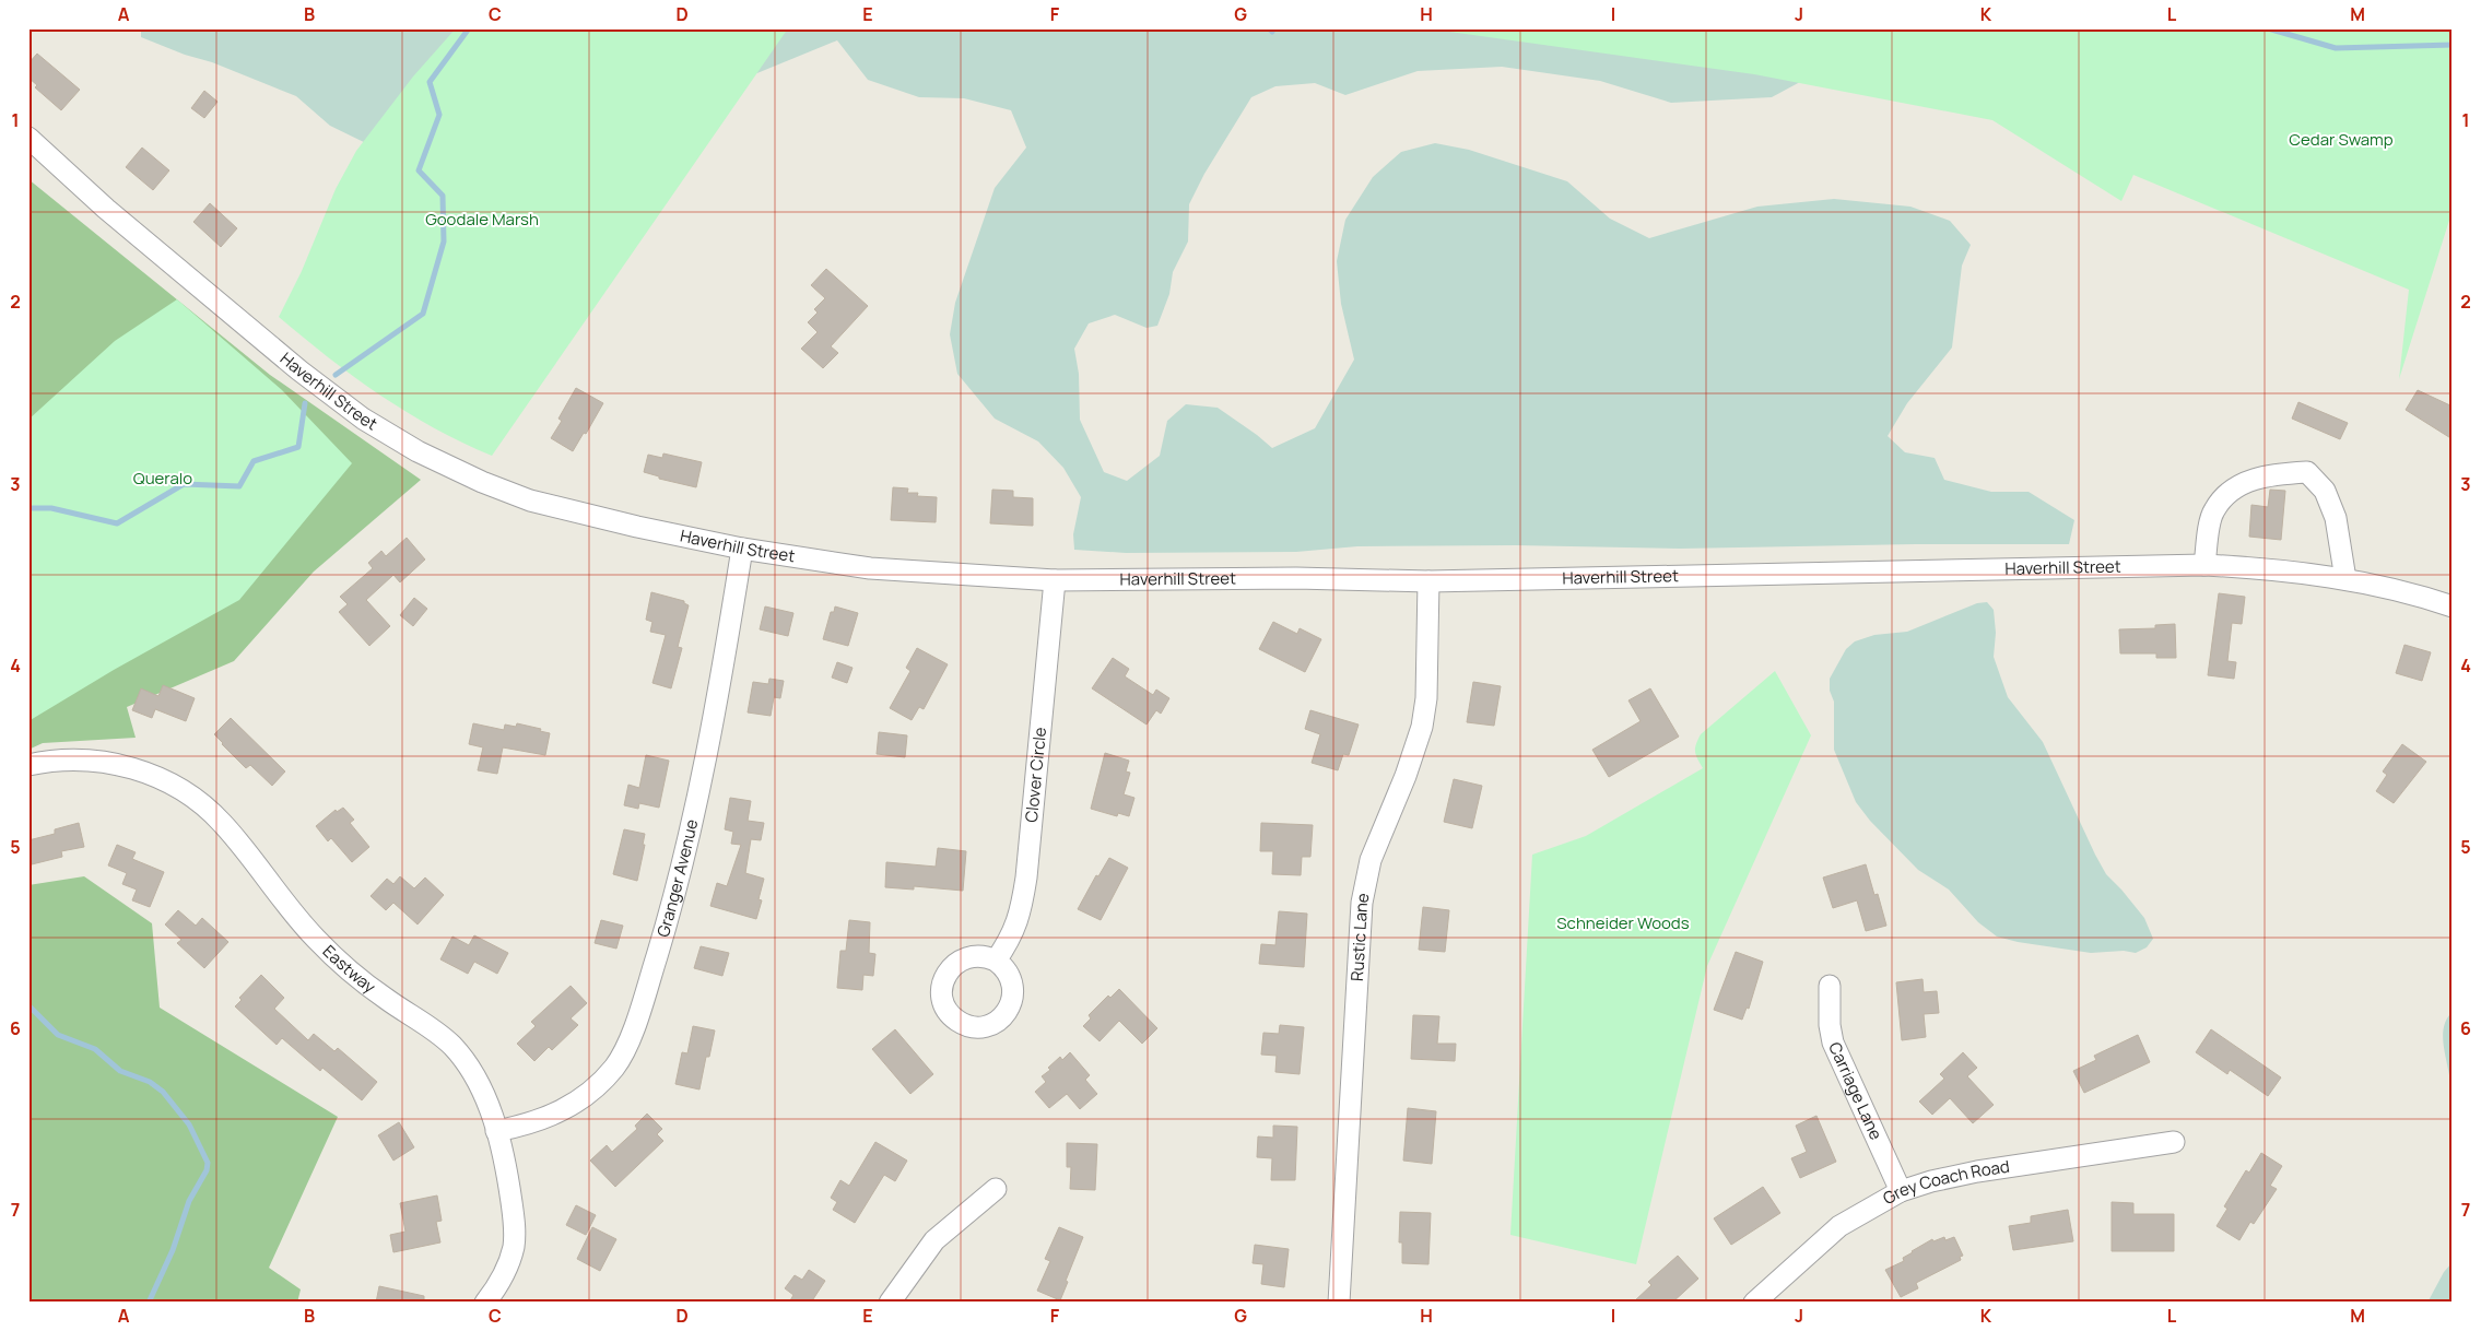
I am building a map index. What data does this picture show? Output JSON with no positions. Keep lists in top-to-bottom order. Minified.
{"streets":{"street":["Haverhill Street","Clover Circle","Granger Avenue","Rustic Lane","Eastway","Carriage Lane","Grey Coach Road"]},"crossings":[["Haverhill Street","Clover Circle"],["Haverhill Street","Granger Avenue"],["Haverhill Street","Rustic Lane"],["Granger Avenue","Eastway"],["Carriage Lane","Grey Coach Road"]],"parks":["Cedar Swamp","Goodale Marsh","Queralo","Schneider Woods"],"grid":{"columns":["A","B","C","D","E","F","G","H","I","J","K","L","M"],"rows":["1","2","3","4","5","6","7"]}}
